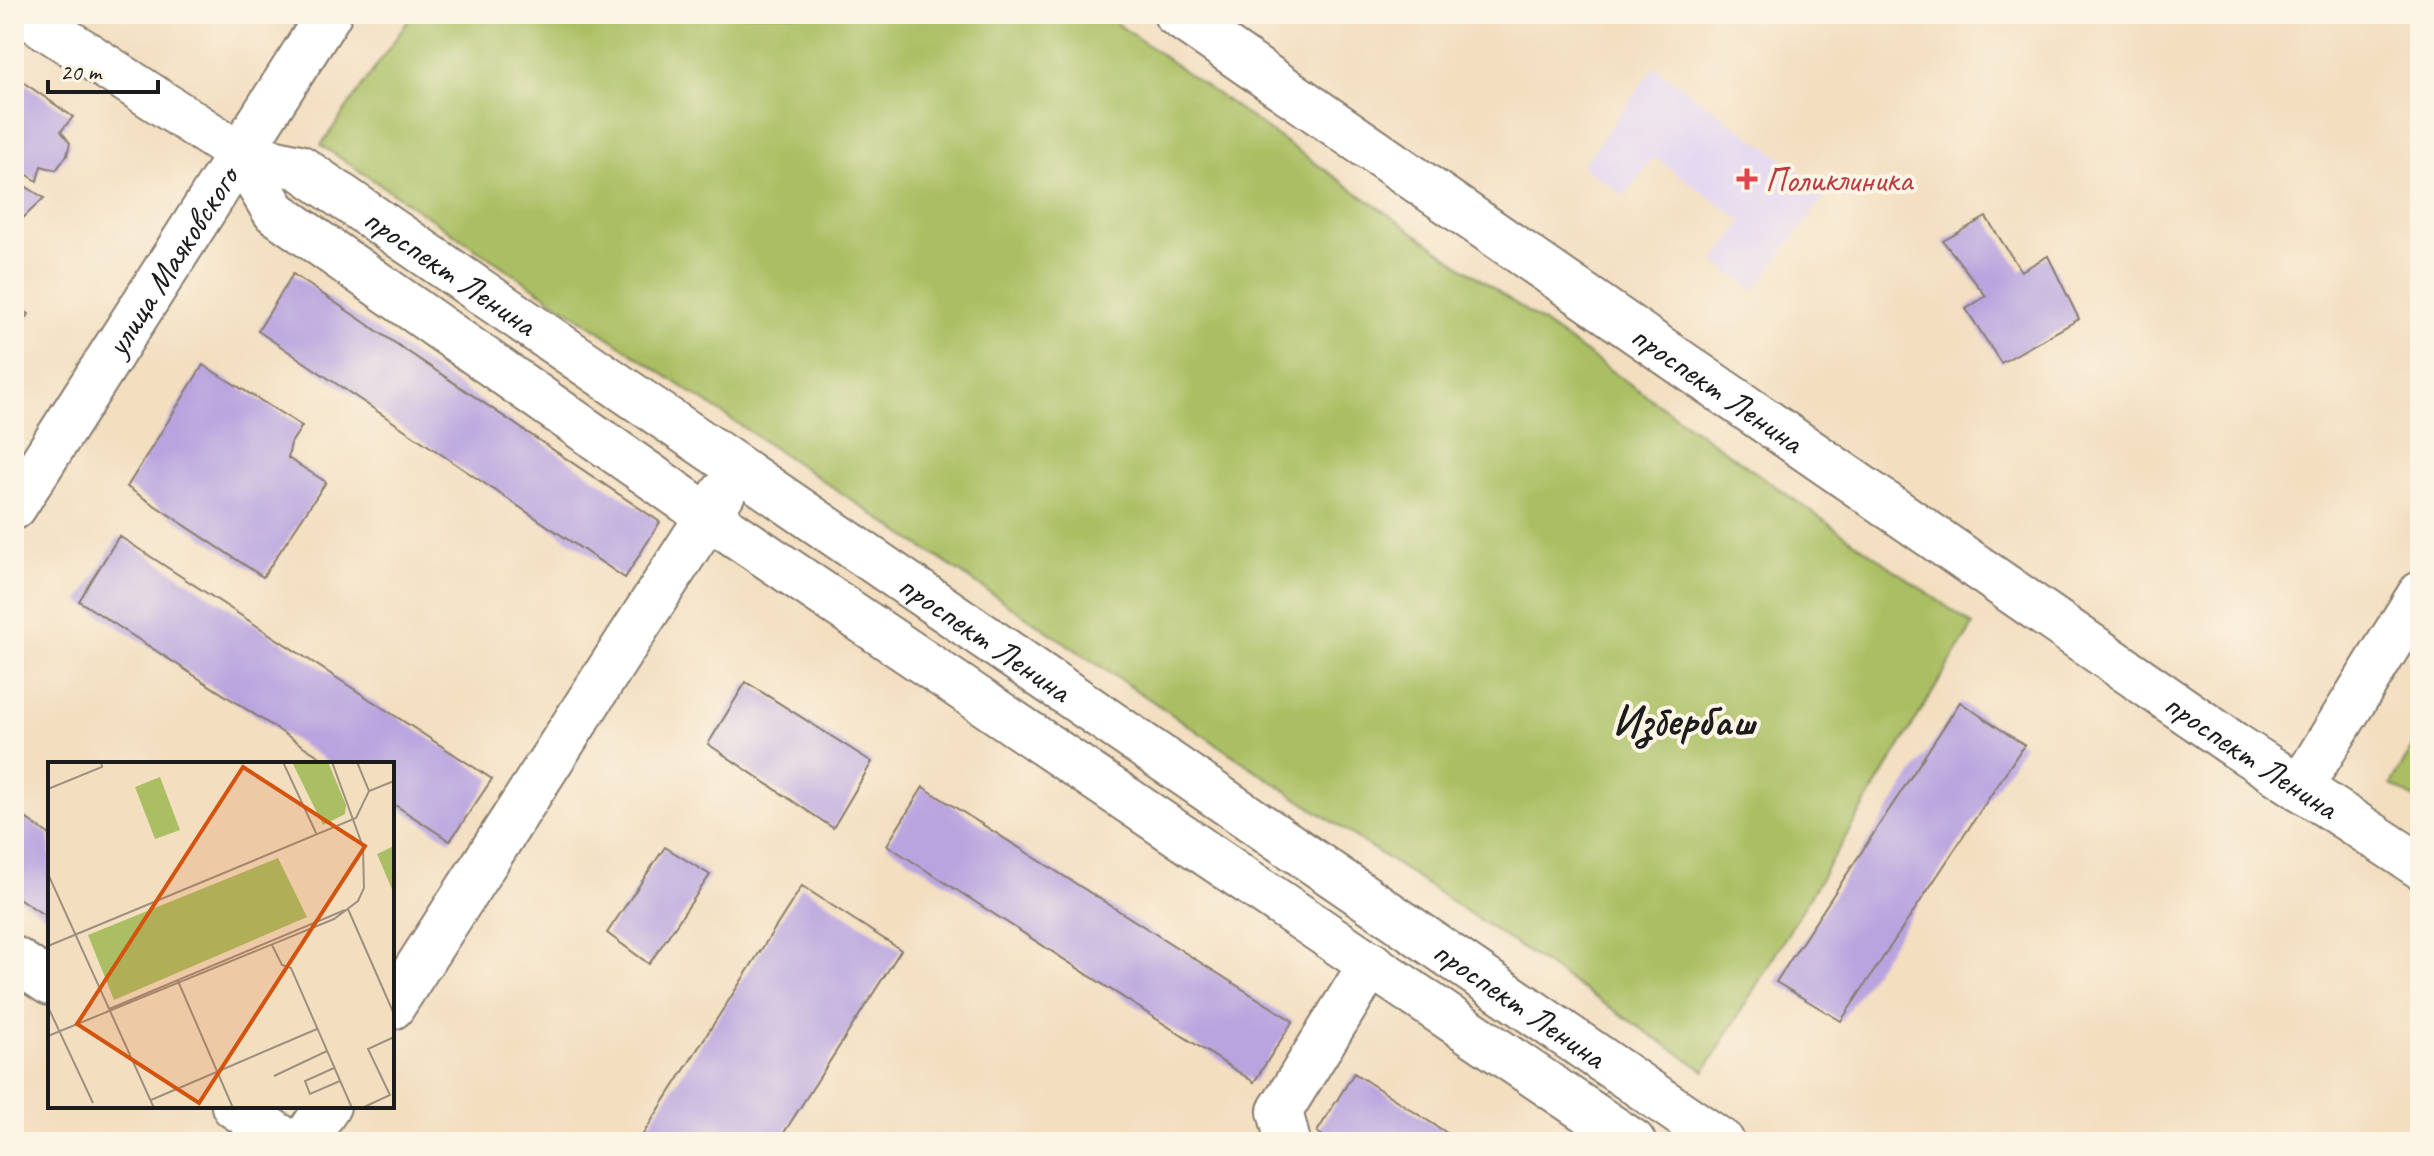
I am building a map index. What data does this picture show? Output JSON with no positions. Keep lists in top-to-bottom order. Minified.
{"streets":{"street":["улица Маяковского","проспект Ленина"]},"crossings":[["улица Маяковского","проспект Ленина"]],"districts":["Избербаш"],"places":{"health":["Поликлиника"]},"scale_bar":"20 m"}
